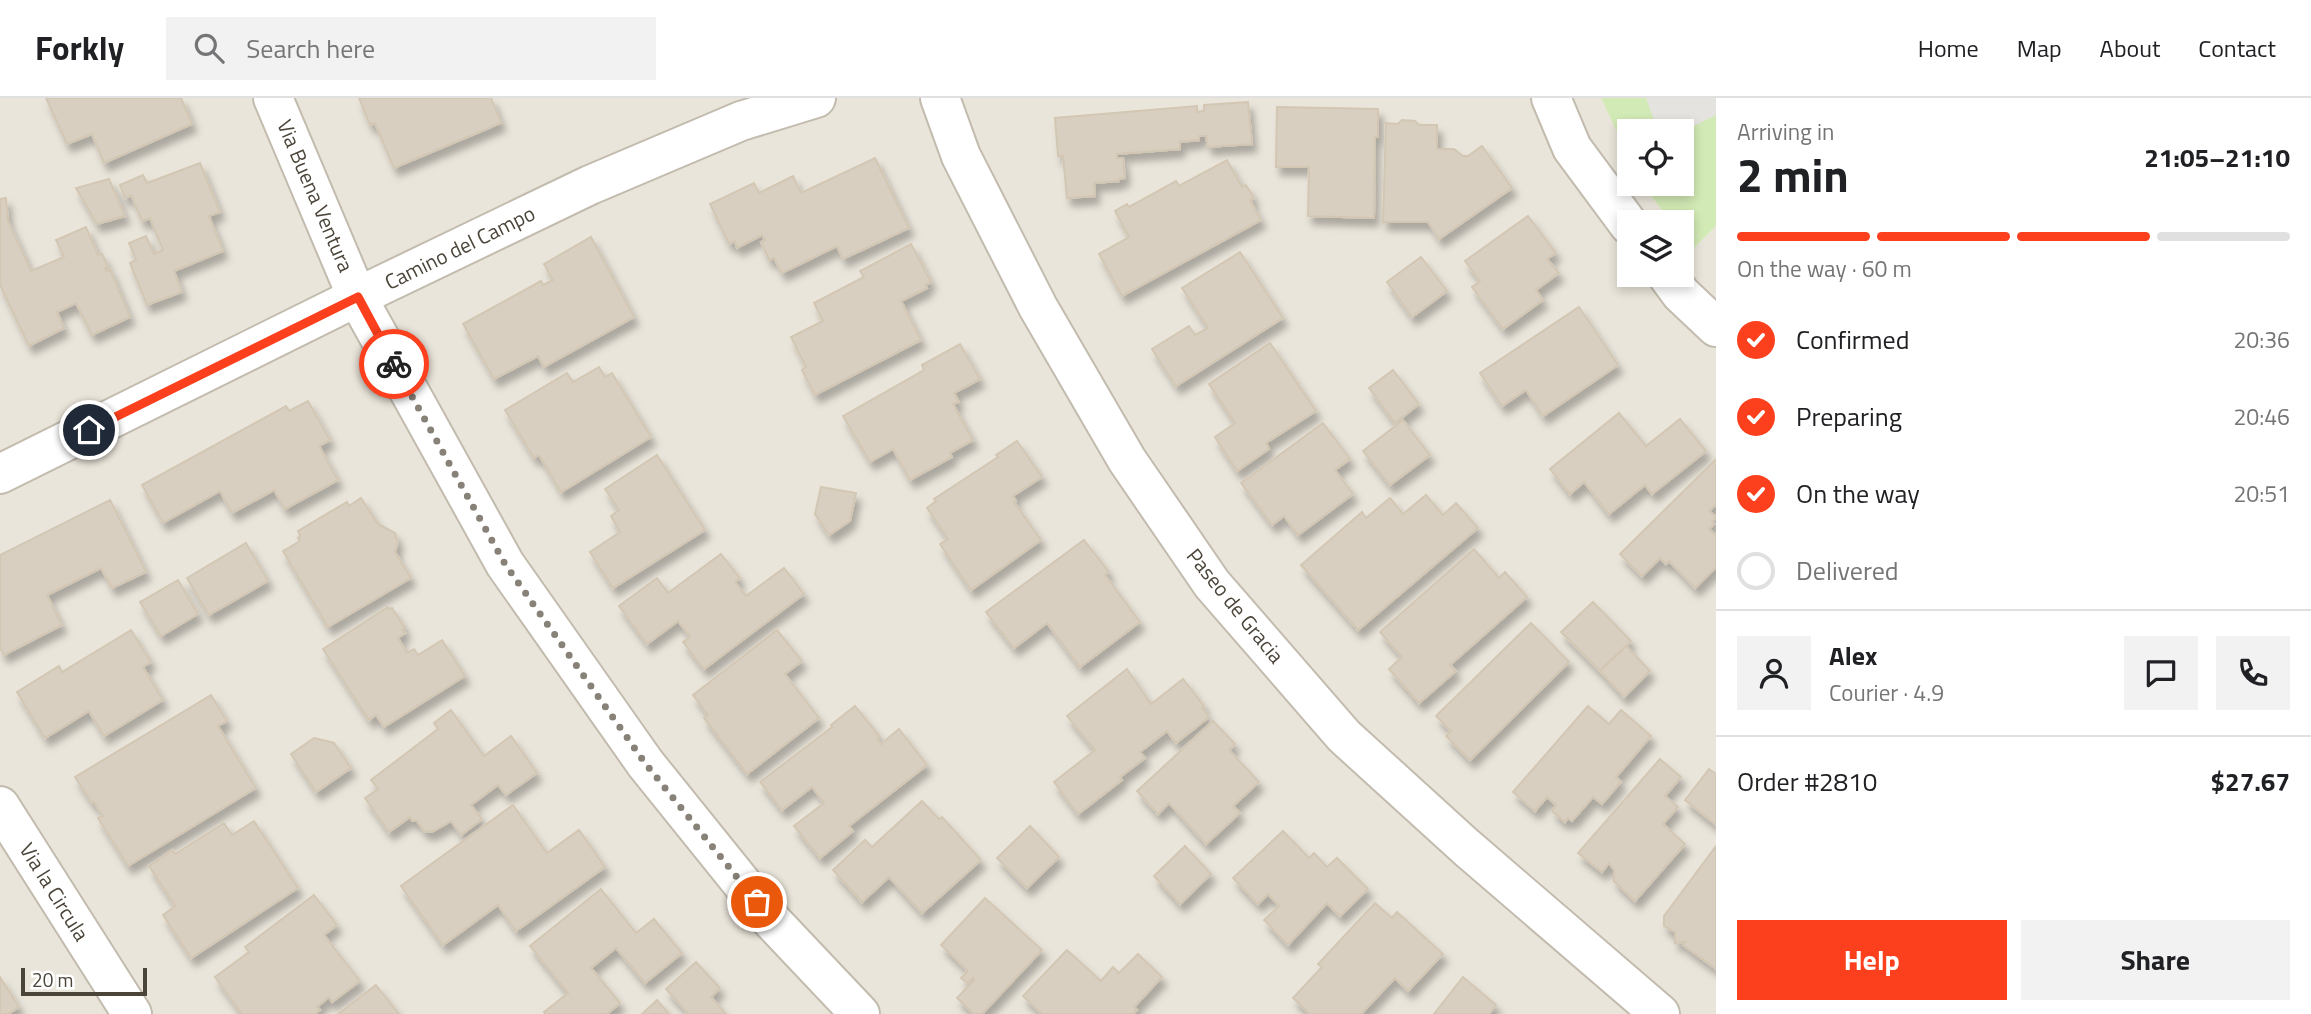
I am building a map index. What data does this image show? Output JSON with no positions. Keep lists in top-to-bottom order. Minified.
{"streets":{"street":["Via Buena Ventura","Camino del Campo","Paseo de Gracia","Via la Circula"]},"crossings":[["Via Buena Ventura","Camino del Campo"]],"scale_bar":"20 m","page":{"header":"Forkly","search":"Search here","nav":["Home","Map","About","Contact"],"heading":["2 min","Arriving in","21:05–21:10"],"panel":["Alex","Courier · 4.9","Order #2810","$27.67"],"bar":"On the way · 60 m","list":[["Confirmed","20:36"],["Preparing","20:46"],["On the way","20:51"],"Delivered"],"buttons":["Help","Share"],"scale":"20 m"}}
